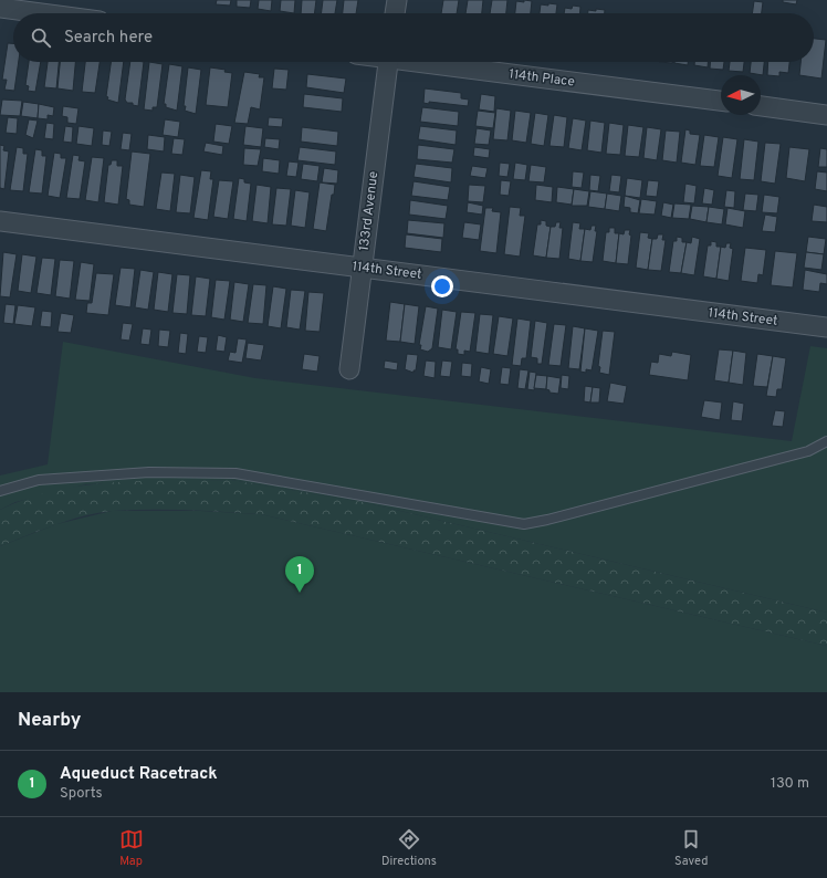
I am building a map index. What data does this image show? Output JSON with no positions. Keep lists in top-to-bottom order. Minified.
{"streets":{"street":["114th Place","133rd Avenue","114th Street"]},"crossings":[["133rd Avenue","114th Street"]],"north":"left","page":{"search":"Search here","pins":"1","heading":"Nearby","list":[{"mark":"1","name":"Aqueduct Racetrack","note":"Sports","value":"130 m"}],"nav":["Map","Directions","Saved"]}}
